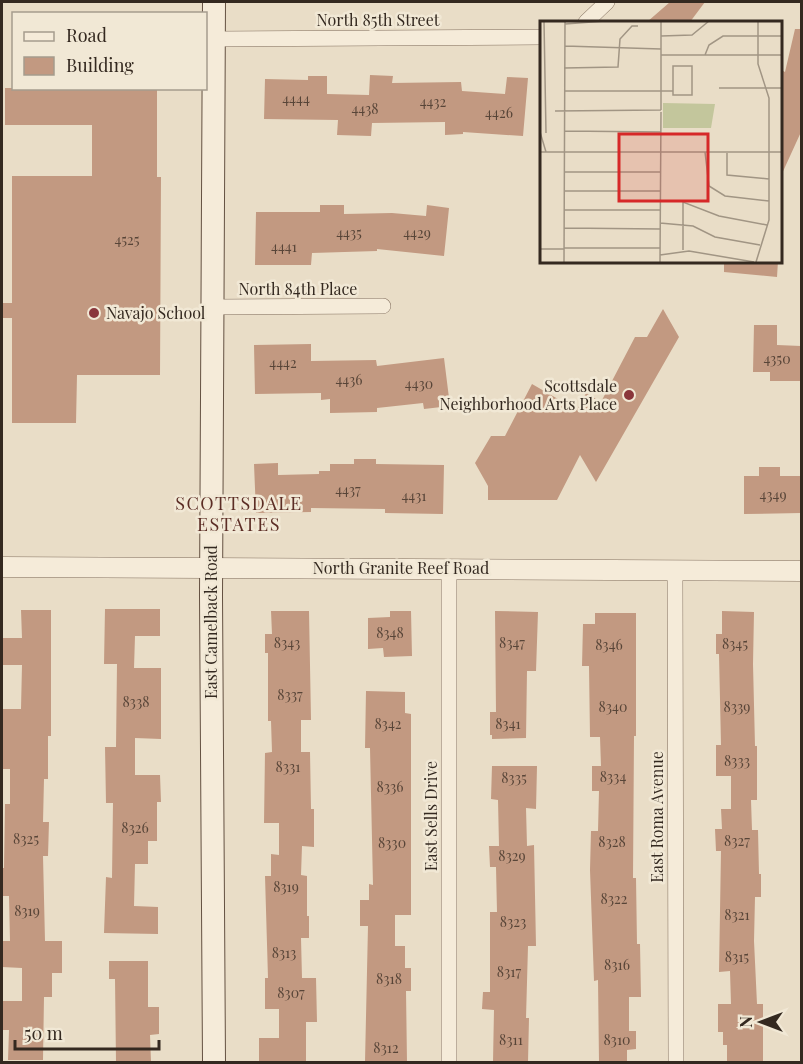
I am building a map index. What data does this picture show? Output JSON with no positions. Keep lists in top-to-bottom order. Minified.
{"streets":{"main road":["East Camelback Road"],"street":["North 85th Street","North 84th Place","North Granite Reef Road","East Sells Drive","East Roma Avenue"]},"crossings":[["North 85th Street","East Camelback Road"],["North 84th Place","East Camelback Road"],["North Granite Reef Road","East Camelback Road"],["North Granite Reef Road","East Sells Drive"],["North Granite Reef Road","East Roma Avenue"]],"districts":["SCOTTSDALE ESTATES"],"places":["Navajo School","Scottsdale Neighborhood Arts Place"],"house_numbers":["4444","4432","4438","4426","4435","4429","4525","4441","4350","4442","4436","4430","4437","4349","4431","8348","8343","8347","8345","8346","8337","8338","8340","8339","8342","8341","8333","8331","8334","8335","8336","8326","8325","8327","8328","8330","8329","8319","8322","8319","8321","8323","8313","8315","8316","8317","8318","8307","8311","8310","8312"],"legend":["Road","Building"],"scale_bar":"50 m","north":"left"}
